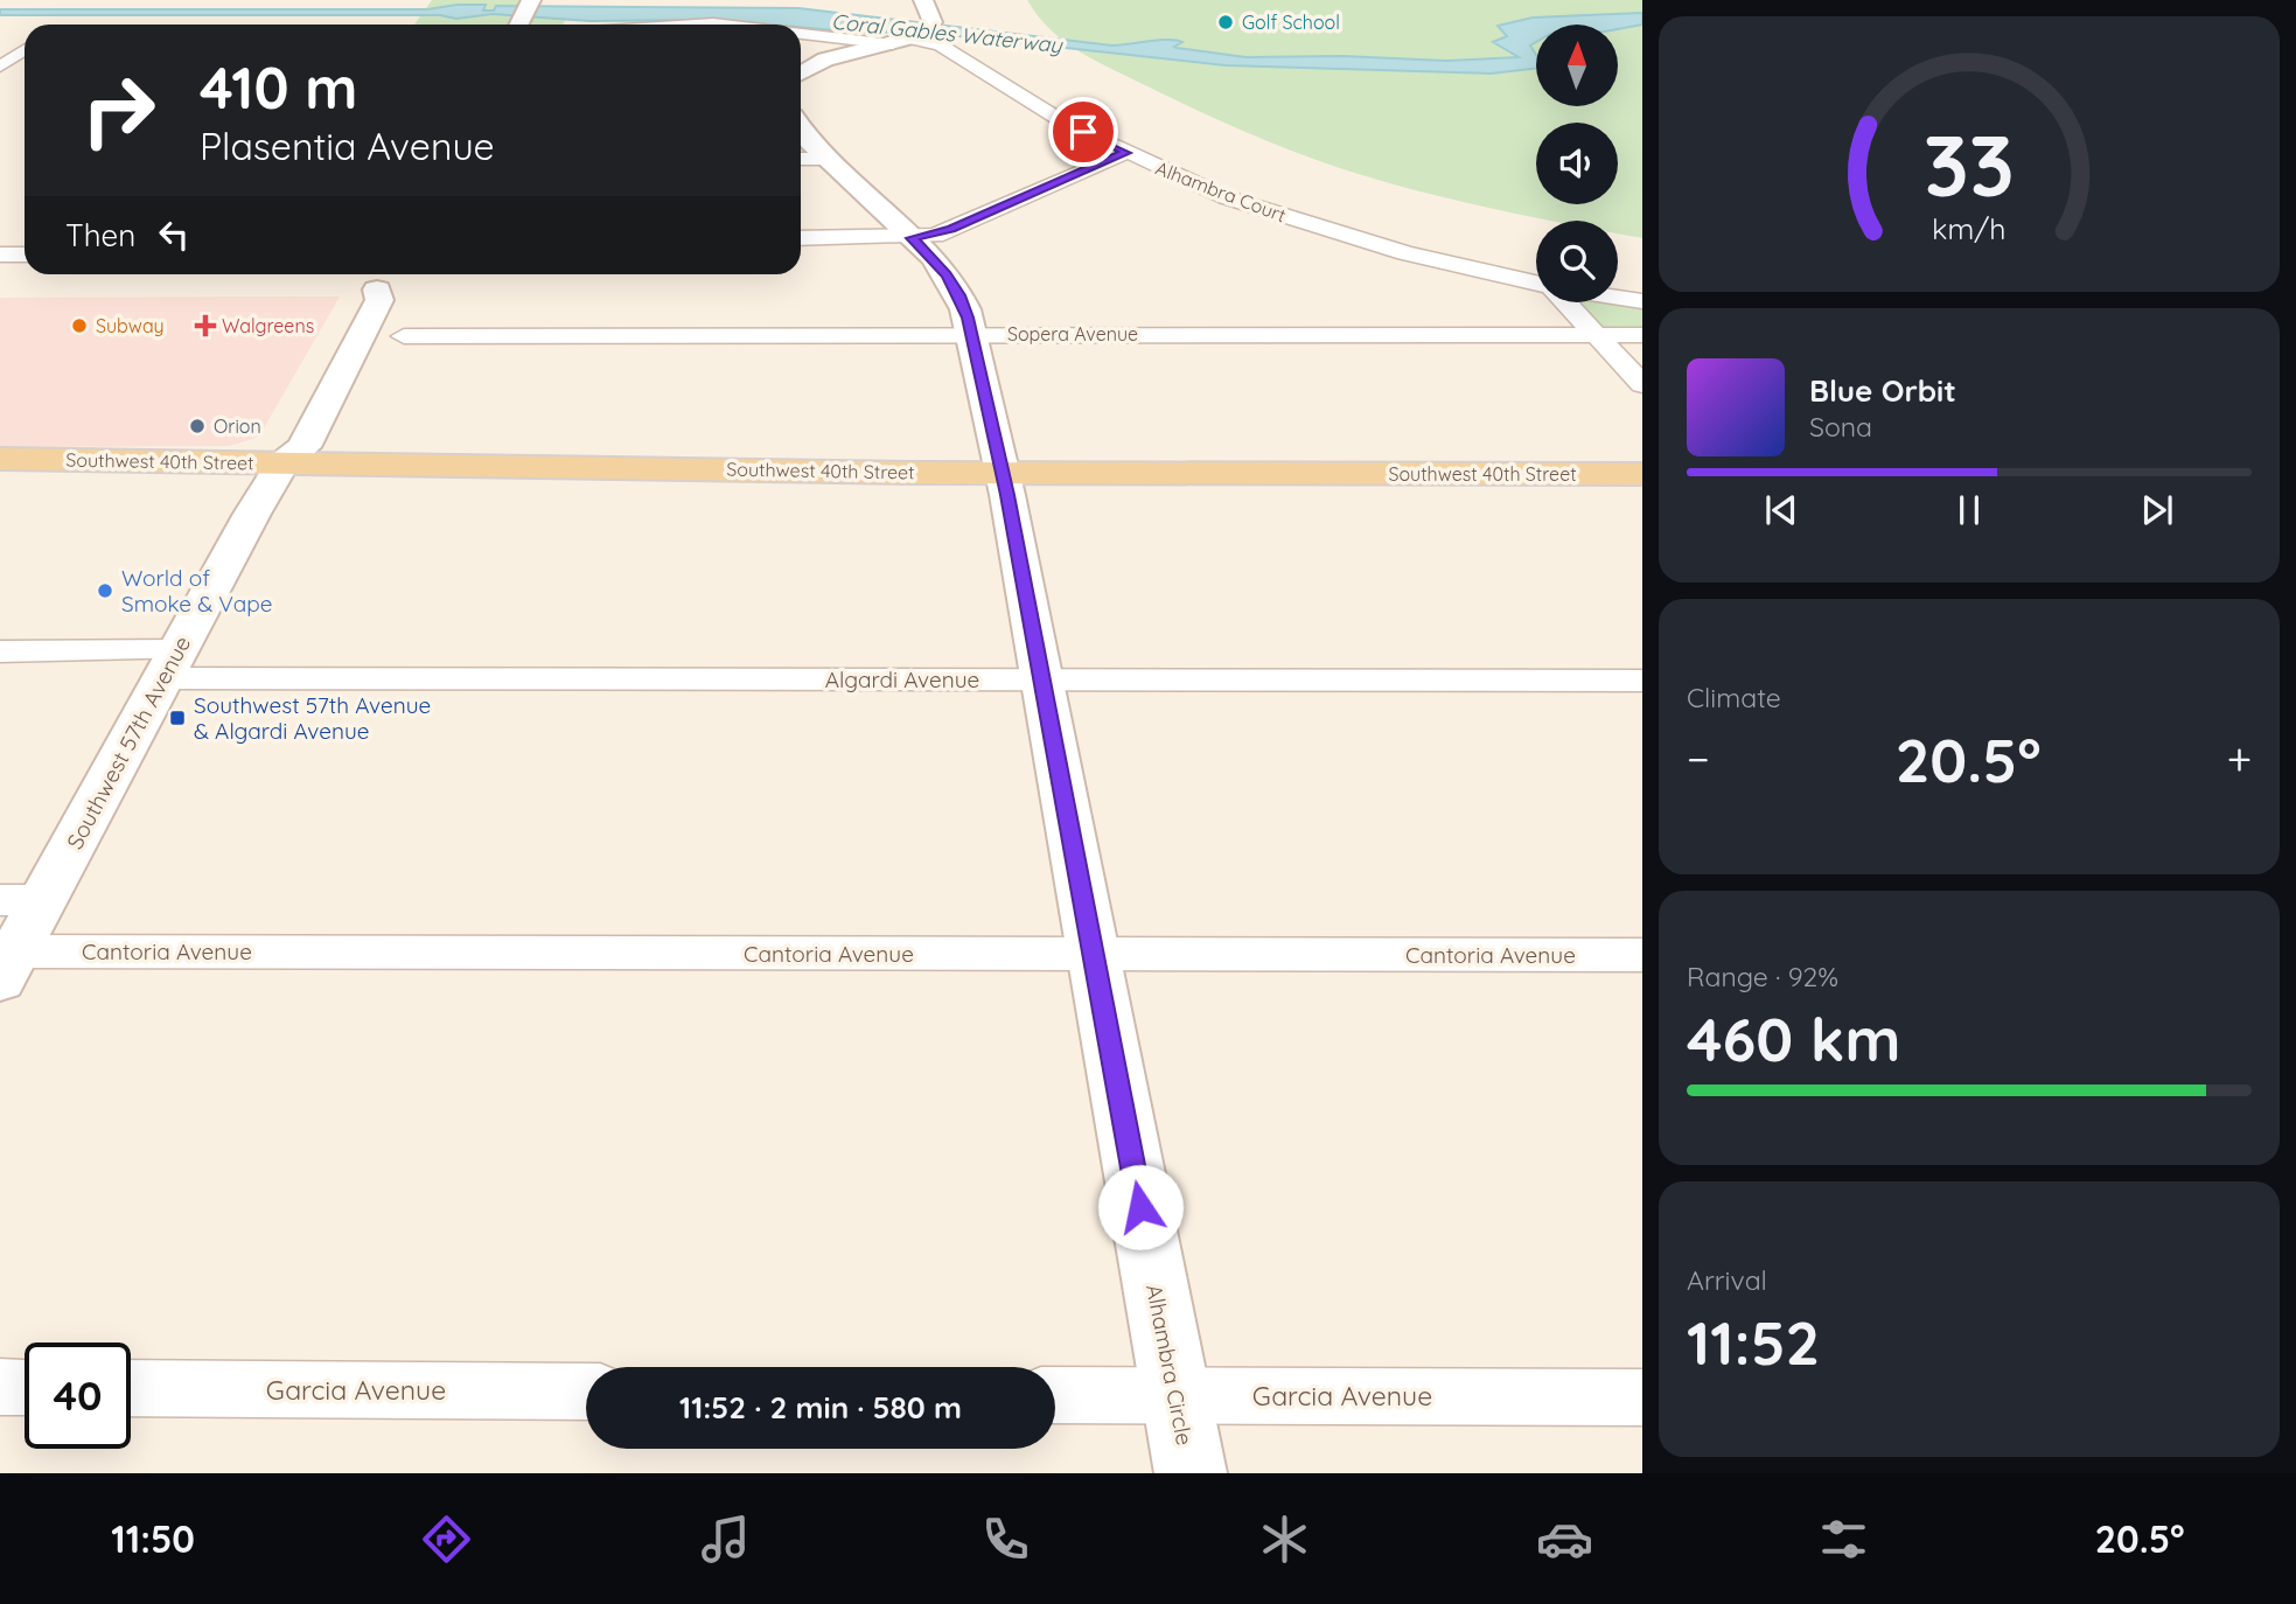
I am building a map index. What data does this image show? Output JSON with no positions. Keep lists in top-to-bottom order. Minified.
{"streets":{"main road":["Southwest 40th Street"],"street":["Alhambra Court","Sopera Avenue","Algardi Avenue","Southwest 57th Avenue","Cantoria Avenue","Alhambra Circle","Garcia Avenue"]},"crossings":[["Sopera Avenue","Alhambra Circle"],["Southwest 40th Street","Southwest 57th Avenue"],["Southwest 40th Street","Alhambra Circle"],["Algardi Avenue","Southwest 57th Avenue"],["Algardi Avenue","Alhambra Circle"],["Southwest 57th Avenue","Cantoria Avenue"],["Cantoria Avenue","Alhambra Circle"],["Alhambra Circle","Garcia Avenue"]],"water":["Coral Gables Waterway"],"places":{"other":["Golf School","Subway","Orion","World of Smoke & Vape"],"health":["Walgreens"],"transit":["Southwest 57th Avenue & Algardi Avenue"]},"north":"top","page":{"turn":["410 m","Plasentia Avenue"],"then":"Then","song":["Blue Orbit","Sona"],"tile":["Climate",["Range · 92%","460 km"],["Arrival","11:52"]],"heat":["−","20.5°","+"],"limit":"40","trip":"11:52 · 2 min · 580 m","tabs":["11:50","20.5°"],"gauge":["33","km/h"]}}
